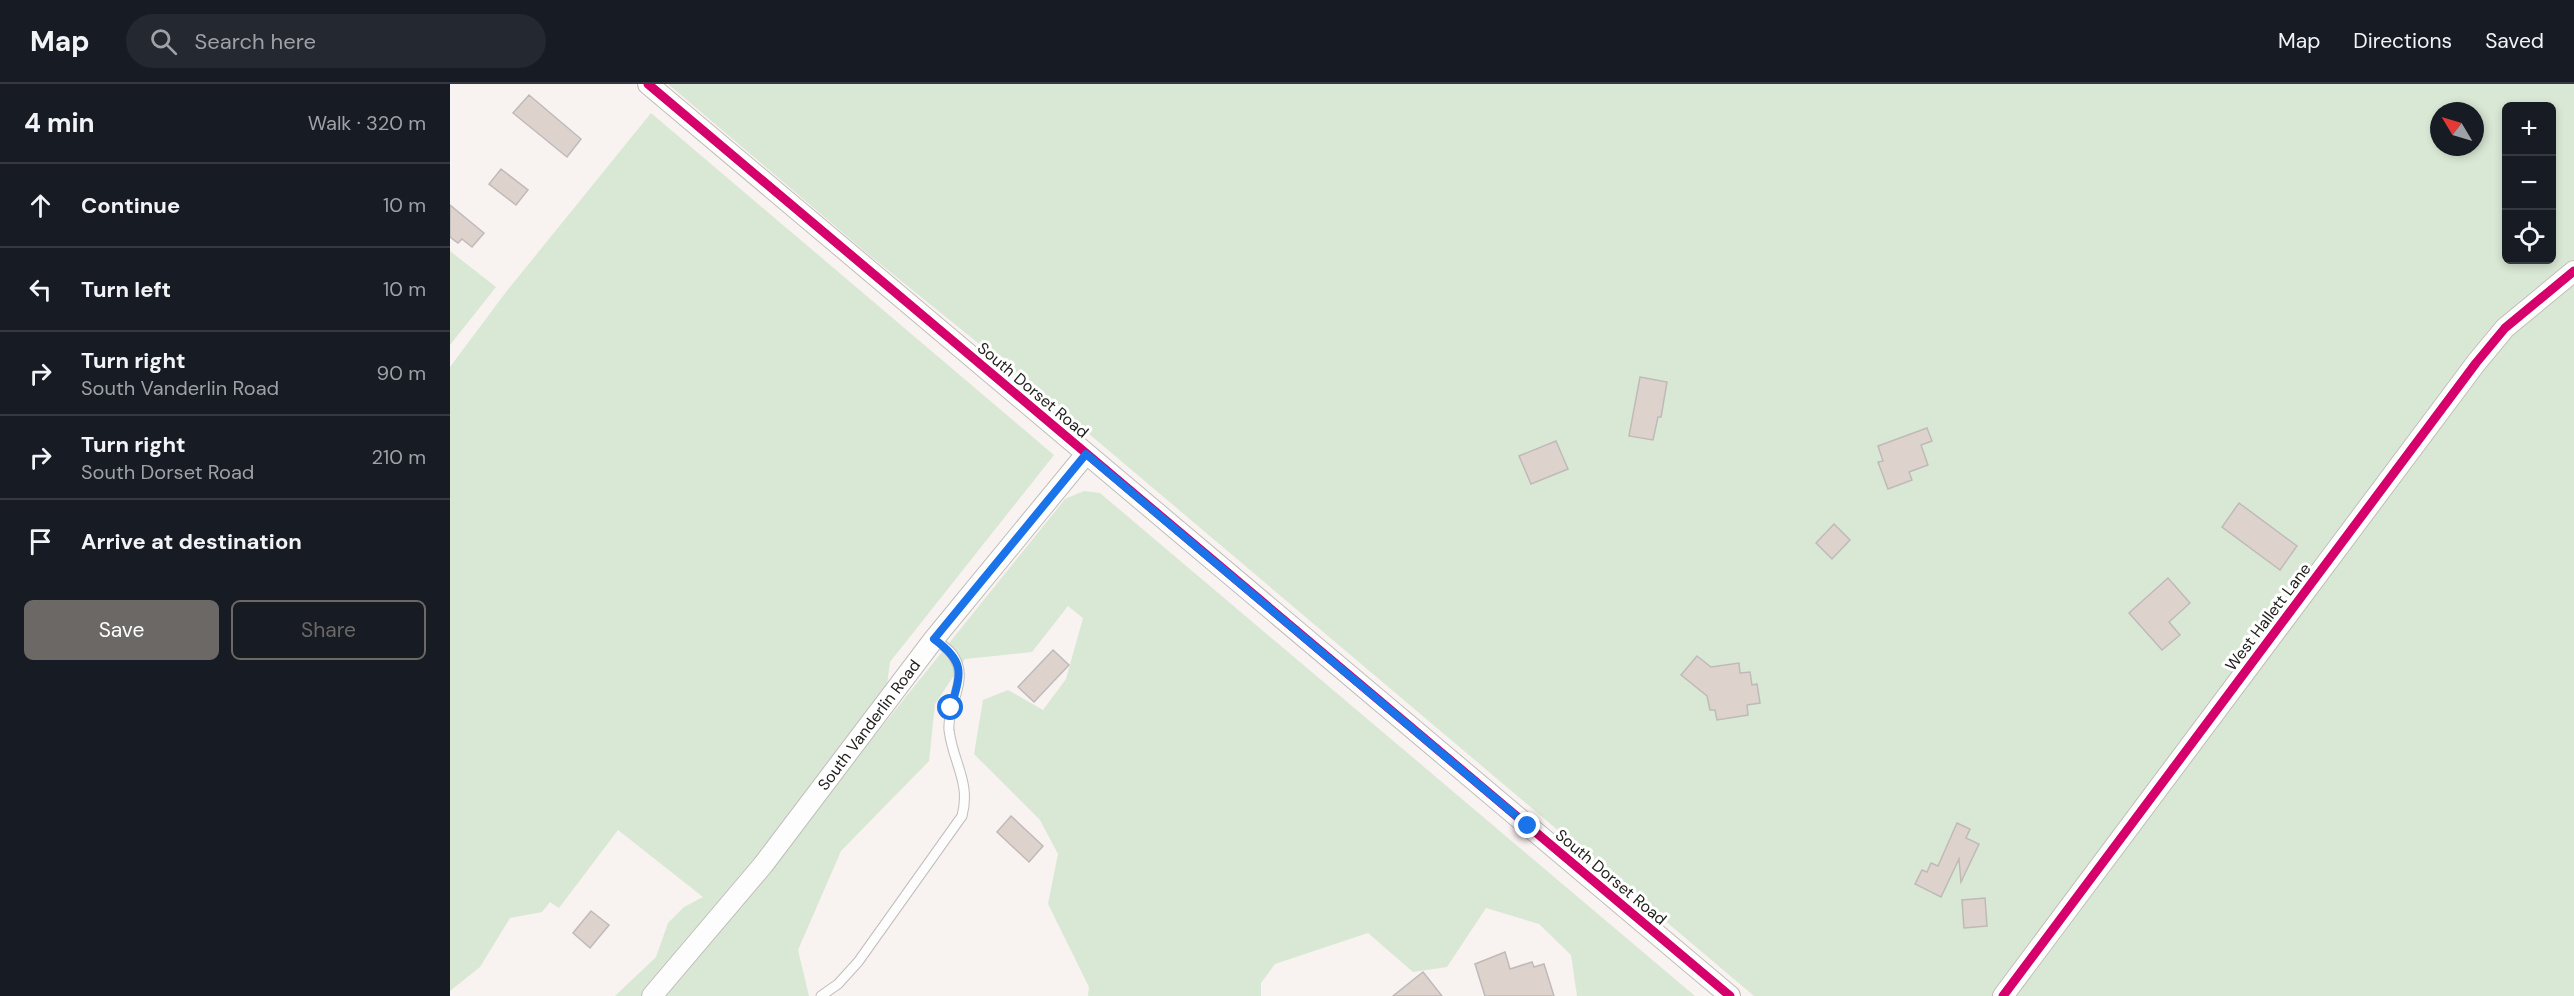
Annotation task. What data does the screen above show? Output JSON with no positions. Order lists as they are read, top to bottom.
{
  "streets": {
    "street": ["South Dorset Road", "West Hallett Lane", "South Vanderlin Road"]
  },
  "crossings": [
    ["South Dorset Road", "South Vanderlin Road"]
  ],
  "north": "top left",
  "page": {
    "header": "Map",
    "search": "Search here",
    "nav": ["Map", "Directions", "Saved"],
    "heading": ["4 min", "Walk · 320 m"],
    "map_buttons": ["+", "−"],
    "list": [
      ["Continue", "10 m"],
      ["Turn left", "10 m"],
      ["Turn right", "South Vanderlin Road", "90 m"],
      ["Turn right", "South Dorset Road", "210 m"],
      "Arrive at destination"
    ],
    "buttons": ["Save", "Share"]
  }
}
